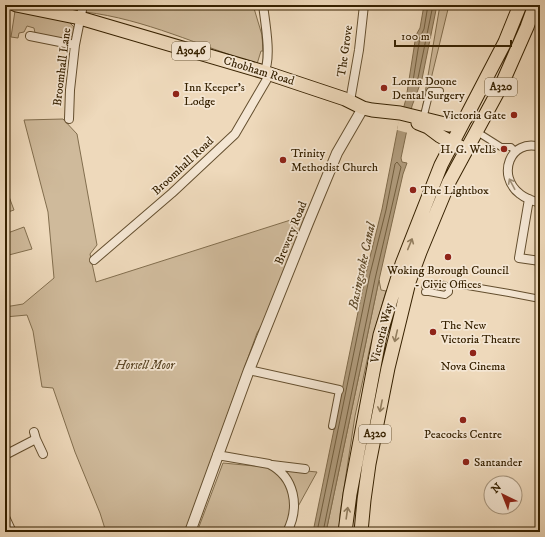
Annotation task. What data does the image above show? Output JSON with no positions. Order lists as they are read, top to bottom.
{
  "streets": {
    "main road": [
      "A3046",
      "Chobham Road",
      "A320",
      "Victoria Way"
    ],
    "street": [
      "The Grove",
      "Broomhall Lane",
      "Broomhall Road",
      "Brewery Road"
    ]
  },
  "crossings": [
    ["The Grove", "Chobham Road"],
    ["Broomhall Lane", "Chobham Road"],
    ["Chobham Road", "A320"],
    ["Chobham Road", "Broomhall Road"],
    ["Chobham Road", "Brewery Road"],
    ["Chobham Road", "Victoria Way"],
    ["A320", "Victoria Way"]
  ],
  "water": ["Basingstoke Canal"],
  "parks": ["Horsell Moor"],
  "places": [
    "Lorna Doone Dental Surgery",
    "Inn Keeper's Lodge",
    "Victoria Gate",
    "H. G. Wells",
    "Trinity Methodist Church",
    "The Lightbox",
    "Woking Borough Council - Civic Offices",
    "The New Victoria Theatre",
    "Nova Cinema",
    "Peacocks Centre",
    "Santander"
  ],
  "scale_bar": "100 m",
  "north": "top left"
}
